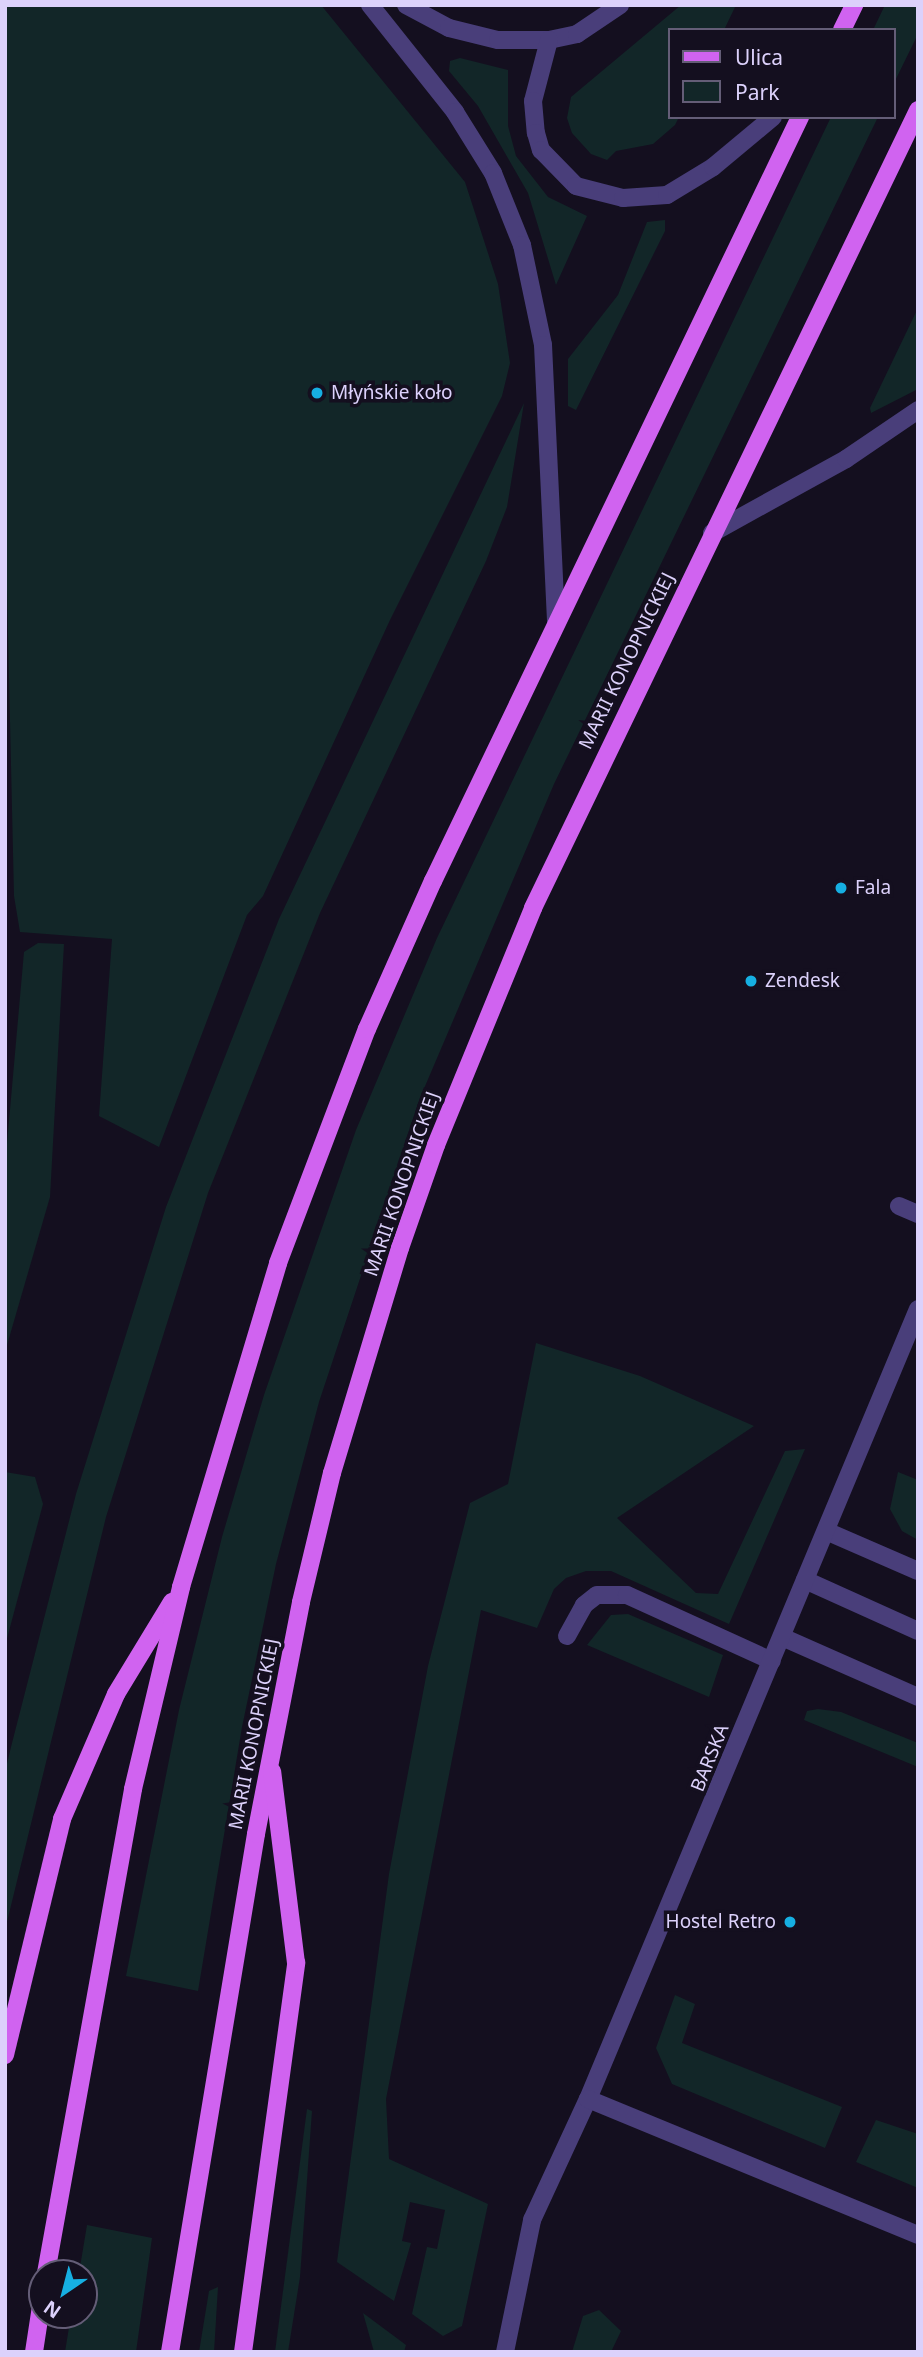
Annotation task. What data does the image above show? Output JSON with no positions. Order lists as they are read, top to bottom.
{
  "streets": {
    "main road": ["MARII KONOPNICKIEJ"],
    "street": ["BARSKA"]
  },
  "places": [
    "Młyńskie koło",
    "Fala",
    "Zendesk",
    "Hostel Retro"
  ],
  "legend": ["Ulica", "Park"],
  "north": "bottom left"
}
